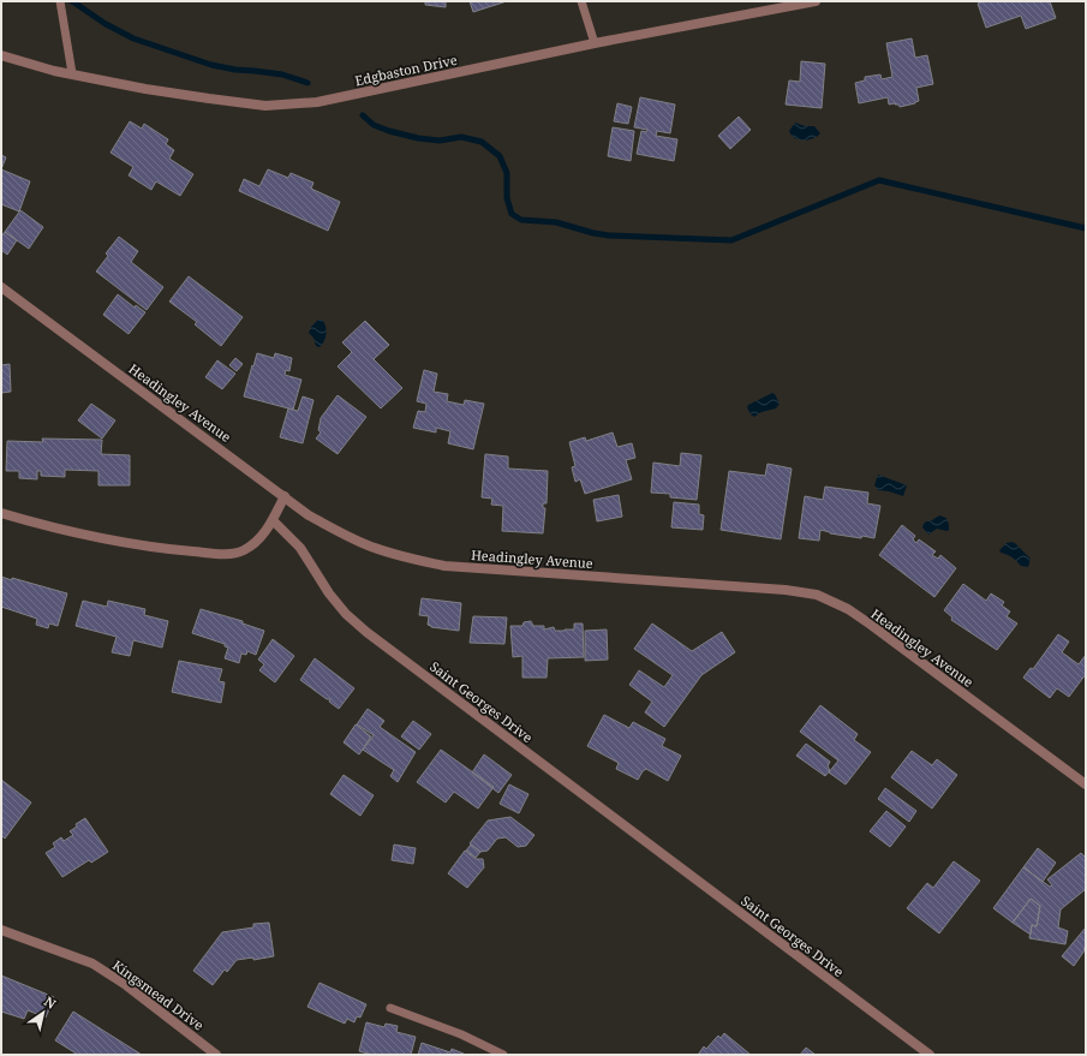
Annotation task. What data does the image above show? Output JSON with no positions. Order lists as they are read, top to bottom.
{
  "streets": {
    "street": [
      "Edgbaston Drive",
      "Headingley Avenue",
      "Saint Georges Drive",
      "Kingsmead Drive"
    ]
  },
  "north": "top right"
}
